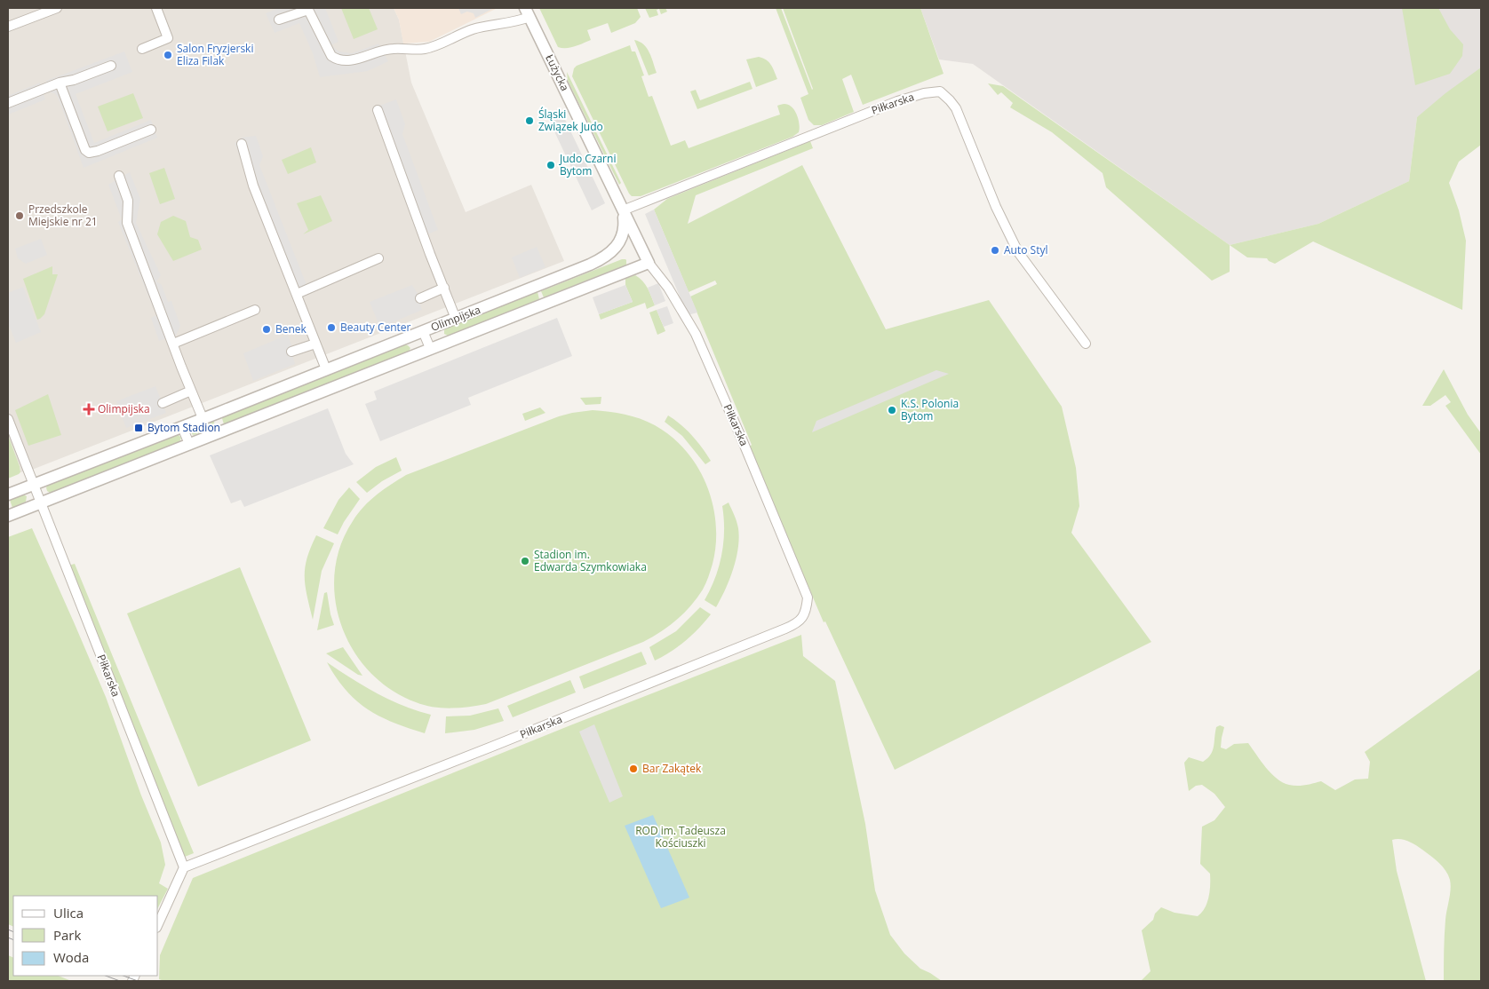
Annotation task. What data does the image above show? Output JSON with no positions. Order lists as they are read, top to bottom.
{
  "streets": {
    "street": ["Łużycka", "Piłkarska", "Olimpijska"]
  },
  "crossings": [
    ["Łużycka", "Piłkarska"],
    ["Łużycka", "Olimpijska"],
    ["Piłkarska", "Olimpijska"]
  ],
  "parks": ["ROD im. Tadeusza Kościuszki"],
  "places": {
    "other": [
      "Salon Fryzjerski Eliza Filak",
      "Śląski Związek Judo",
      "Judo Czarni Bytom",
      "Przedszkole Miejskie nr 21",
      "Auto Styl",
      "Beauty Center",
      "Benek",
      "K.S. Polonia Bytom",
      "Stadion im. Edwarda Szymkowiaka",
      "Bar Zakątek"
    ],
    "health": ["Olimpijska"],
    "transit": ["Bytom Stadion"]
  },
  "legend": ["Ulica", "Park", "Woda"]
}
